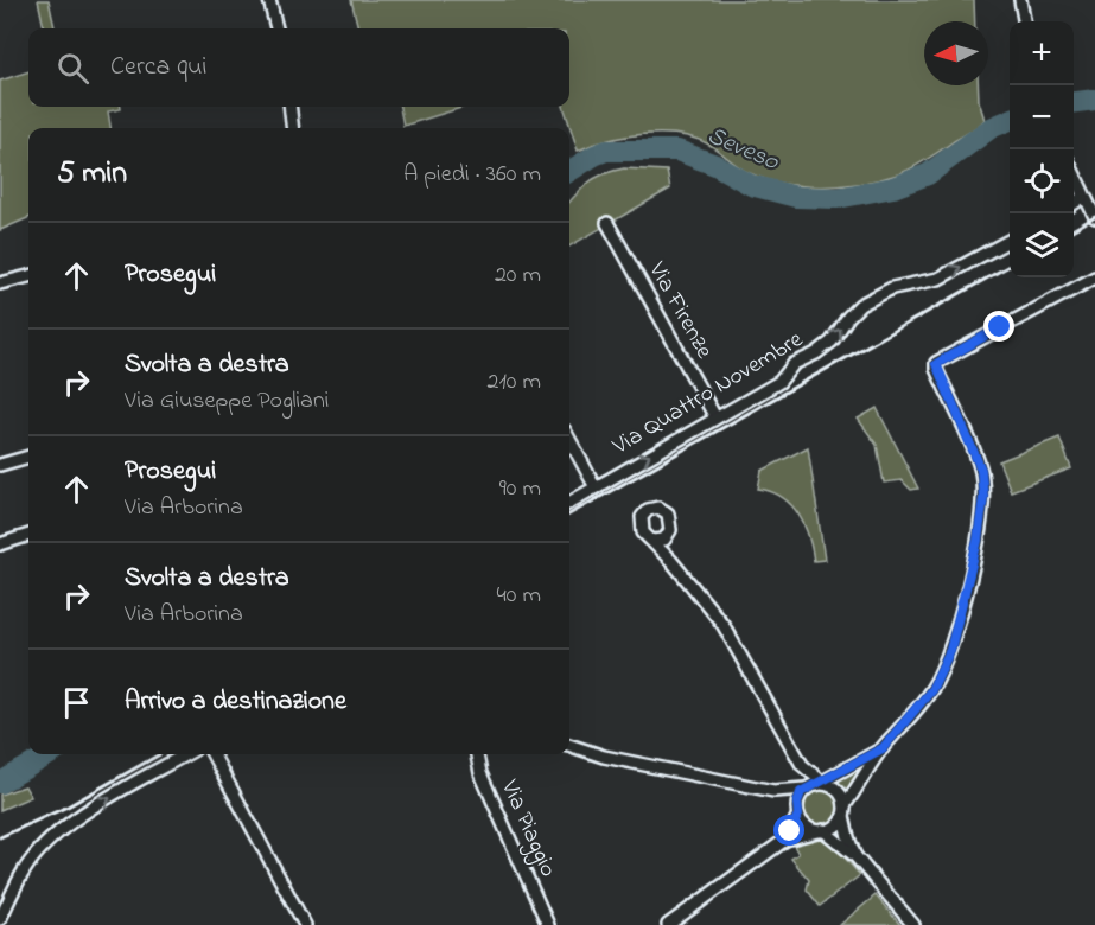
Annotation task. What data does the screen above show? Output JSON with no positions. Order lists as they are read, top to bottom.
{
  "streets": {
    "street": ["Via Firenze", "Via Quattro Novembre", "Via Piaggio"]
  },
  "crossings": [
    ["Via Firenze", "Via Quattro Novembre"]
  ],
  "one_way": ["Via Quattro Novembre"],
  "water": ["Seveso"],
  "north": "left",
  "page": {
    "map_buttons": ["+", "−"],
    "search": "Cerca qui",
    "heading": ["5 min", "A piedi · 360 m"],
    "list": [
      ["Prosegui", "20 m"],
      ["Svolta a destra", "Via Giuseppe Pogliani", "210 m"],
      ["Prosegui", "Via Arborina", "90 m"],
      ["Svolta a destra", "Via Arborina", "40 m"],
      "Arrivo a destinazione"
    ]
  }
}
